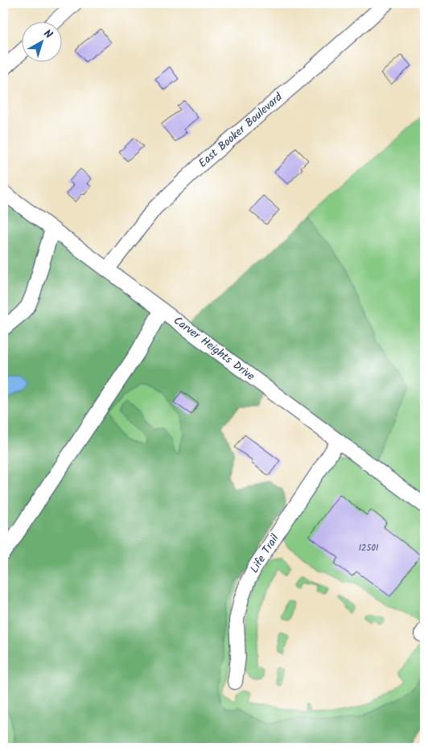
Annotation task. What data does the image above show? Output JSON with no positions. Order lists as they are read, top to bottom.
{
  "streets": {
    "street": ["East Booker Boulevard", "Carver Heights Drive", "Life Trail"]
  },
  "crossings": [
    ["East Booker Boulevard", "Carver Heights Drive"],
    ["Carver Heights Drive", "Life Trail"]
  ],
  "house_numbers": ["12501"],
  "north": "top right"
}
